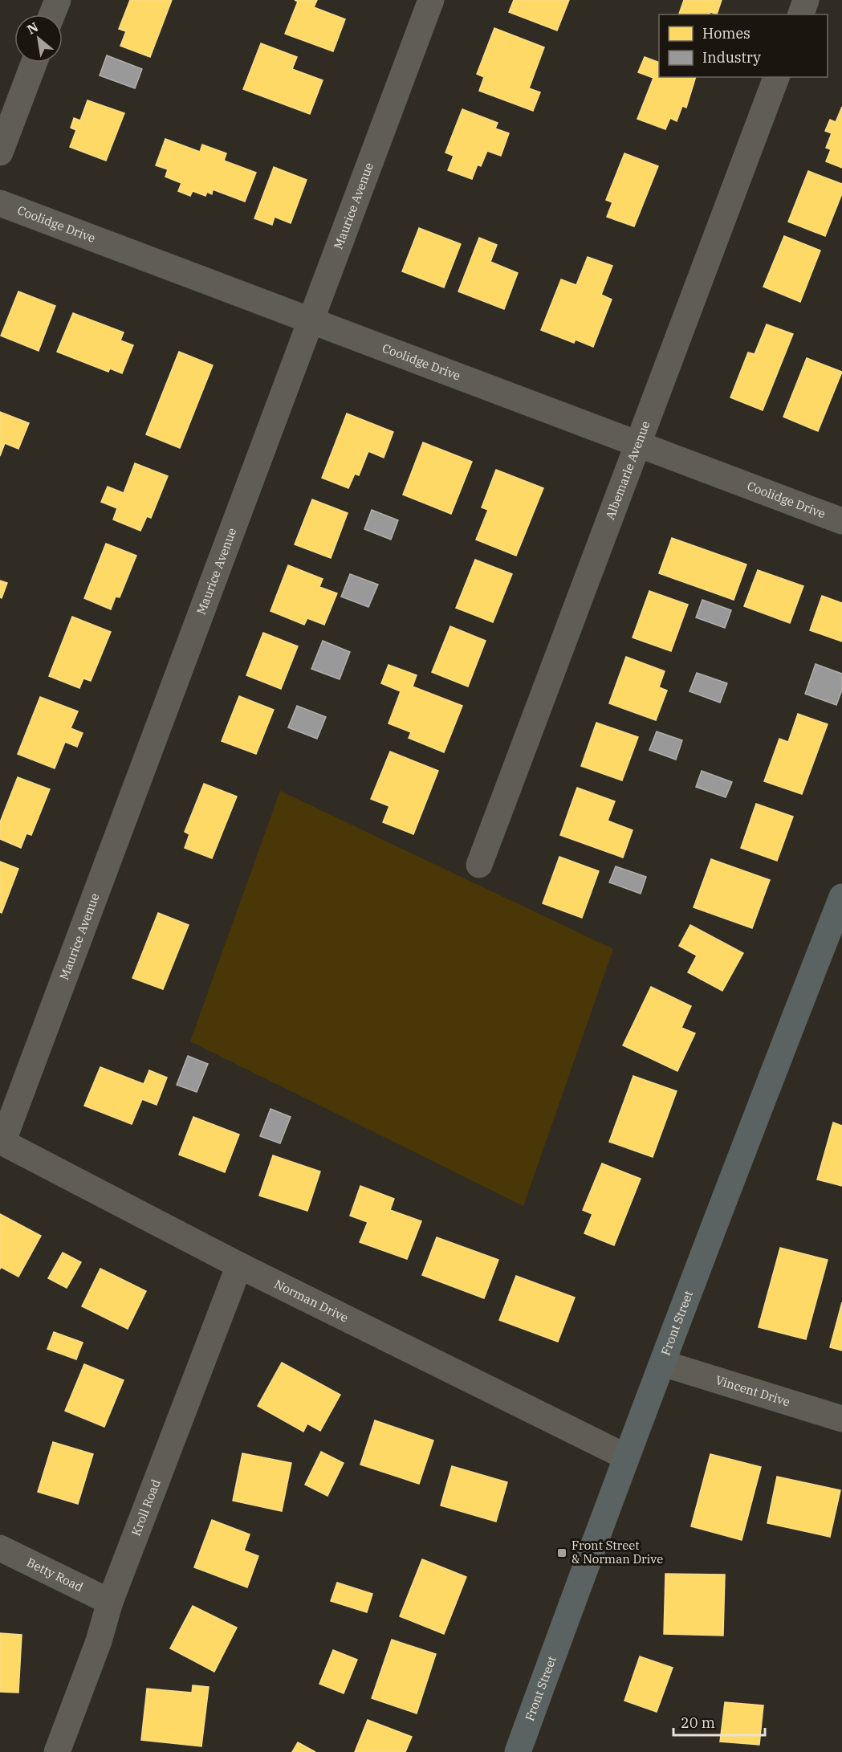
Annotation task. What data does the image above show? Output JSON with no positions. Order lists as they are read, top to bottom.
{
  "streets": {
    "main road": ["Front Street"],
    "street": [
      "Maurice Avenue",
      "Coolidge Drive",
      "Albemarle Avenue",
      "Norman Drive",
      "Vincent Drive",
      "Kroll Road",
      "Betty Road"
    ]
  },
  "crossings": [
    ["Maurice Avenue", "Coolidge Drive"],
    ["Maurice Avenue", "Norman Drive"],
    ["Coolidge Drive", "Albemarle Avenue"],
    ["Norman Drive", "Front Street"],
    ["Norman Drive", "Kroll Road"],
    ["Front Street", "Vincent Drive"],
    ["Kroll Road", "Betty Road"]
  ],
  "places": {
    "transit": ["Front Street & Norman Drive"]
  },
  "legend": ["Homes", "Industry"],
  "scale_bar": "20 m",
  "north": "top left"
}
